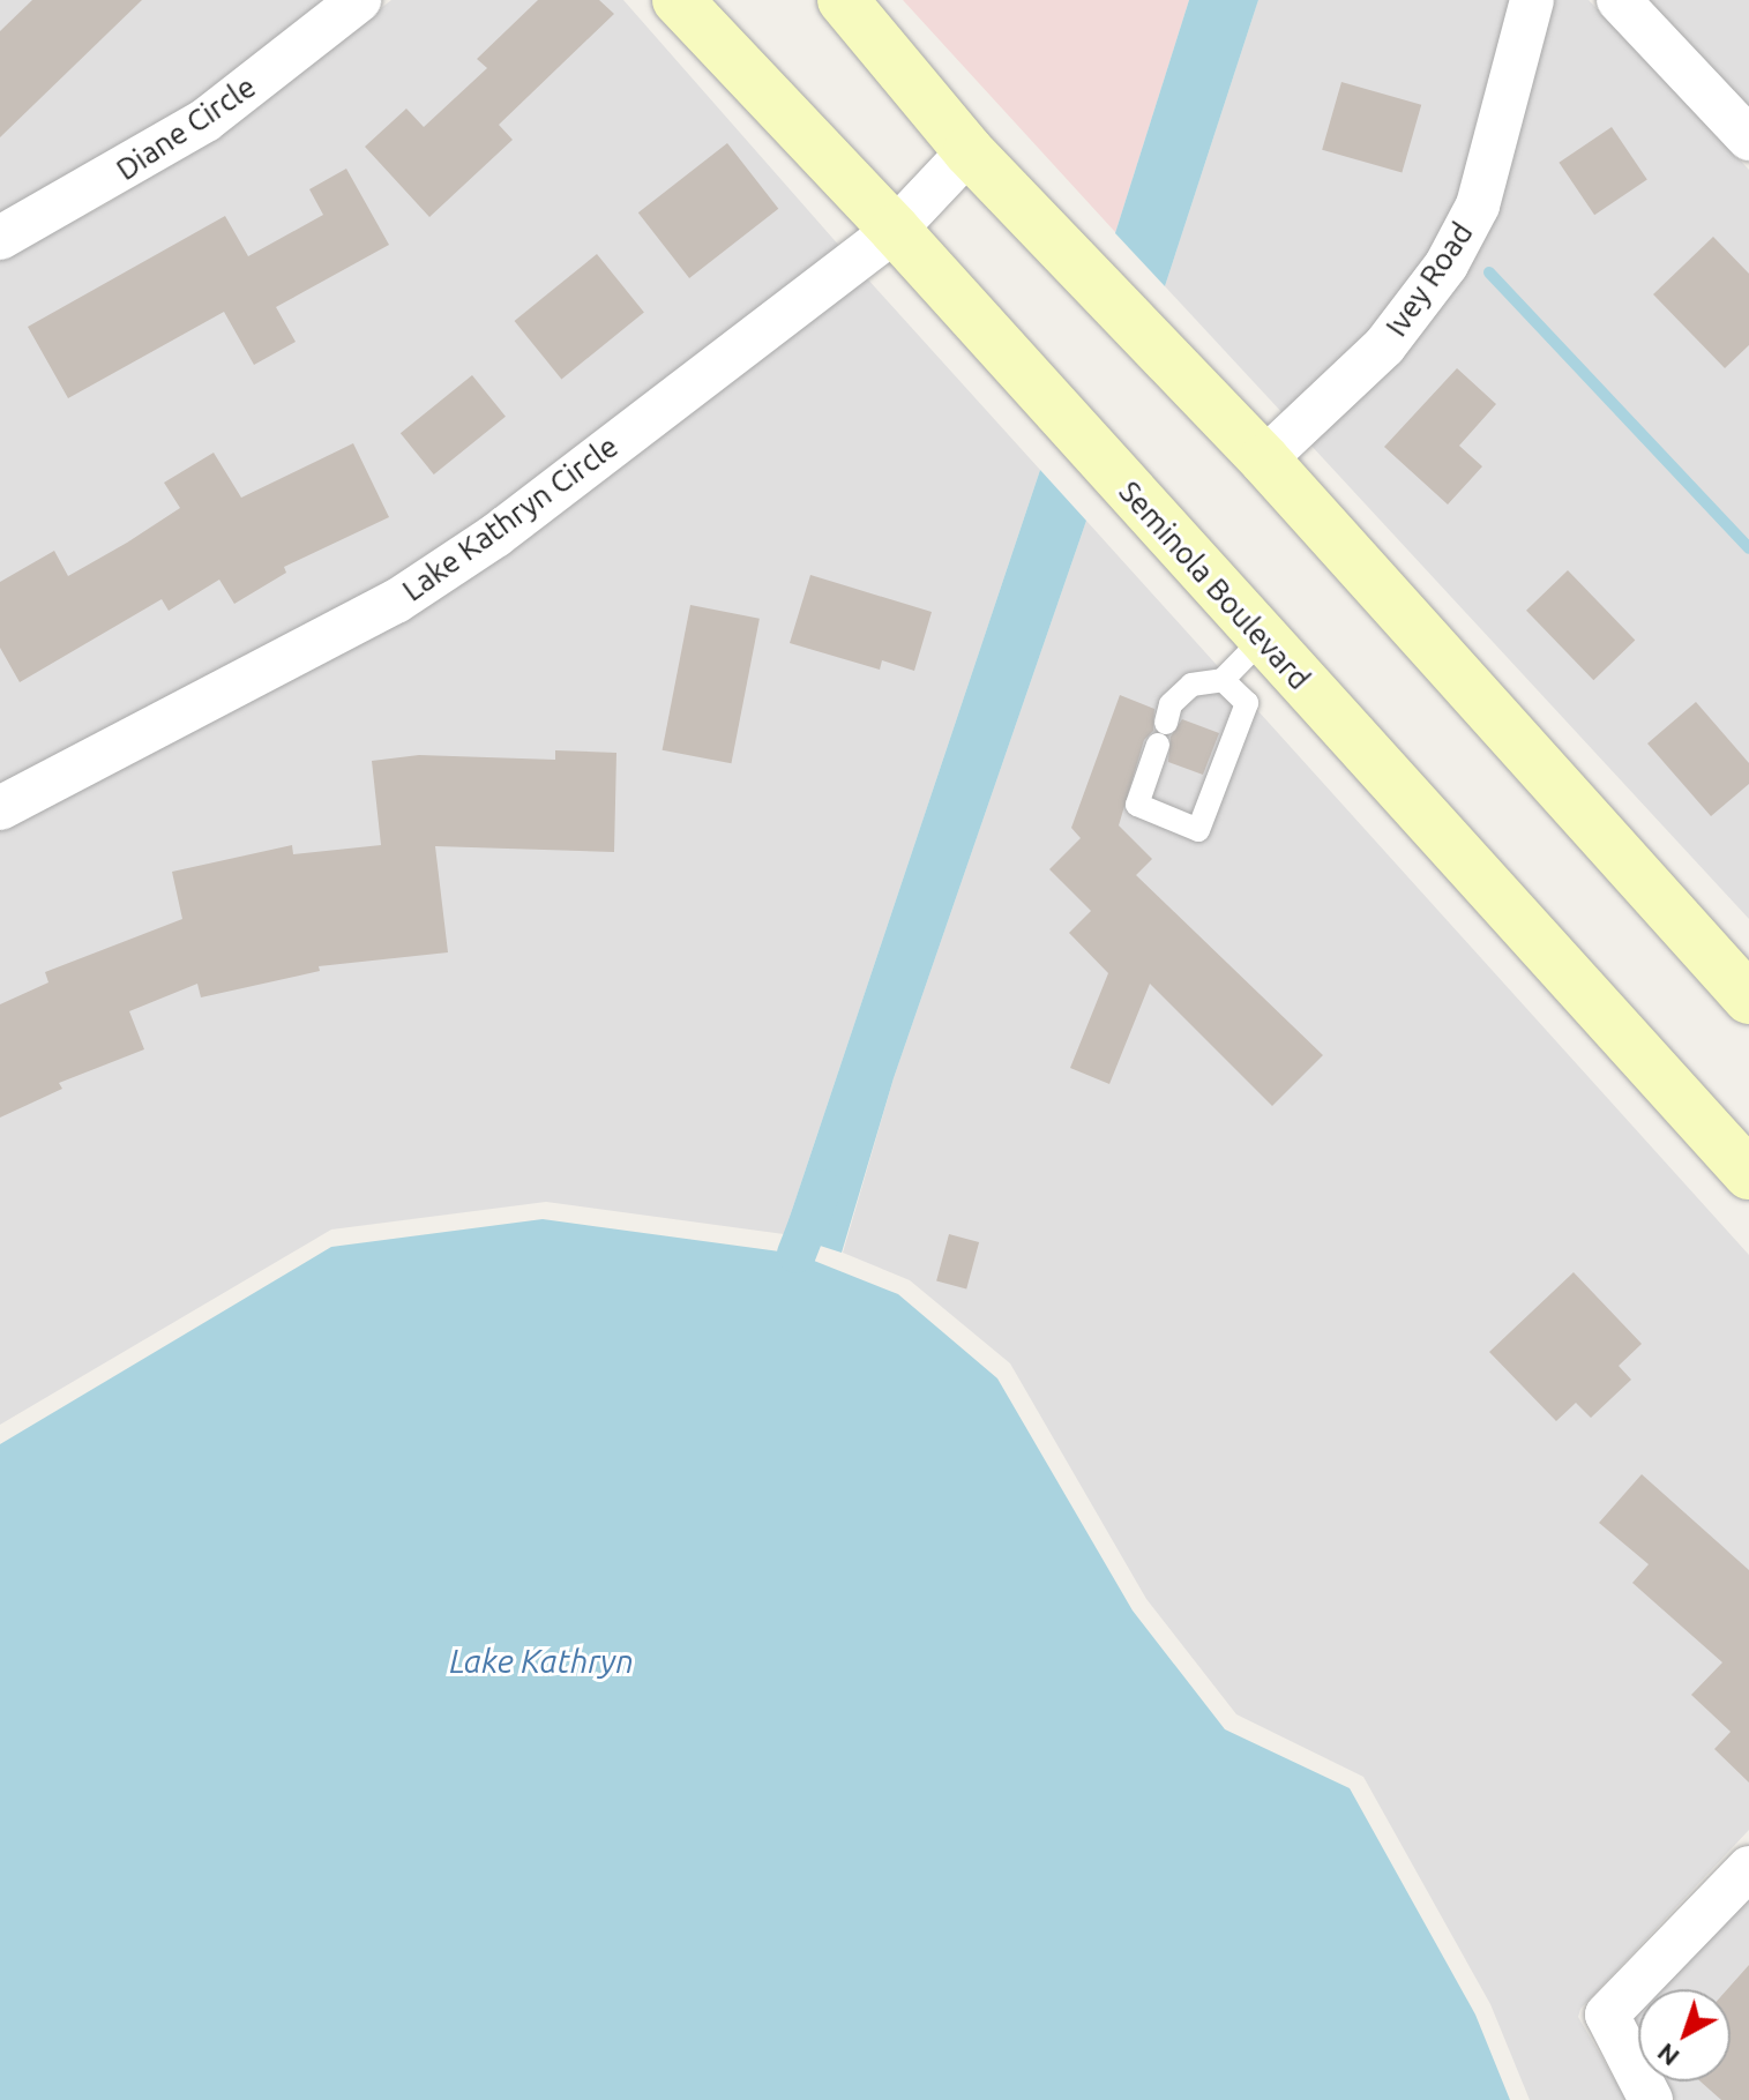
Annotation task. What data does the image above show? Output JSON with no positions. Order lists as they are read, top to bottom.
{
  "streets": {
    "main road": ["Seminola Boulevard"],
    "street": ["Diane Circle", "Ivey Road", "Lake Kathryn Circle"]
  },
  "crossings": [
    ["Lake Kathryn Circle", "Seminola Boulevard"]
  ],
  "water": ["Lake Kathryn"],
  "north": "bottom left"
}
